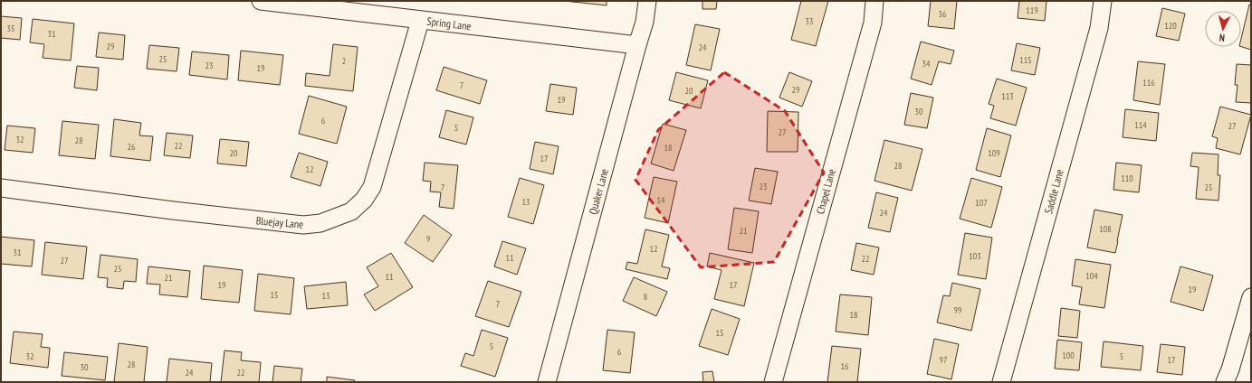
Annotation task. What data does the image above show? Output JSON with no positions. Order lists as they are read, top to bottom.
{
  "streets": {
    "street": [
      "Spring Lane",
      "Quaker Lane",
      "Chapel Lane",
      "Saddle Lane",
      "Bluejay Lane"
    ]
  },
  "crossings": [
    ["Spring Lane", "Quaker Lane"],
    ["Spring Lane", "Bluejay Lane"]
  ],
  "house_numbers": [
    "119",
    "36",
    "33",
    "120",
    "35",
    "31",
    "29",
    "24",
    "25",
    "115",
    "2",
    "34",
    "23",
    "19",
    "116",
    "7",
    "29",
    "20",
    "113",
    "19",
    "30",
    "6",
    "114",
    "27",
    "5",
    "27",
    "32",
    "28",
    "22",
    "26",
    "18",
    "20",
    "109",
    "17",
    "28",
    "12",
    "110",
    "23",
    "7",
    "25",
    "14",
    "13",
    "107",
    "24",
    "108",
    "21",
    "9",
    "12",
    "31",
    "103",
    "11",
    "22",
    "27",
    "25",
    "104",
    "11",
    "21",
    "19",
    "17",
    "19",
    "15",
    "13",
    "8",
    "7",
    "99",
    "18",
    "15",
    "5",
    "6",
    "100",
    "32",
    "5",
    "97",
    "17",
    "28",
    "16",
    "30",
    "24",
    "22"
  ],
  "north": "bottom"
}
